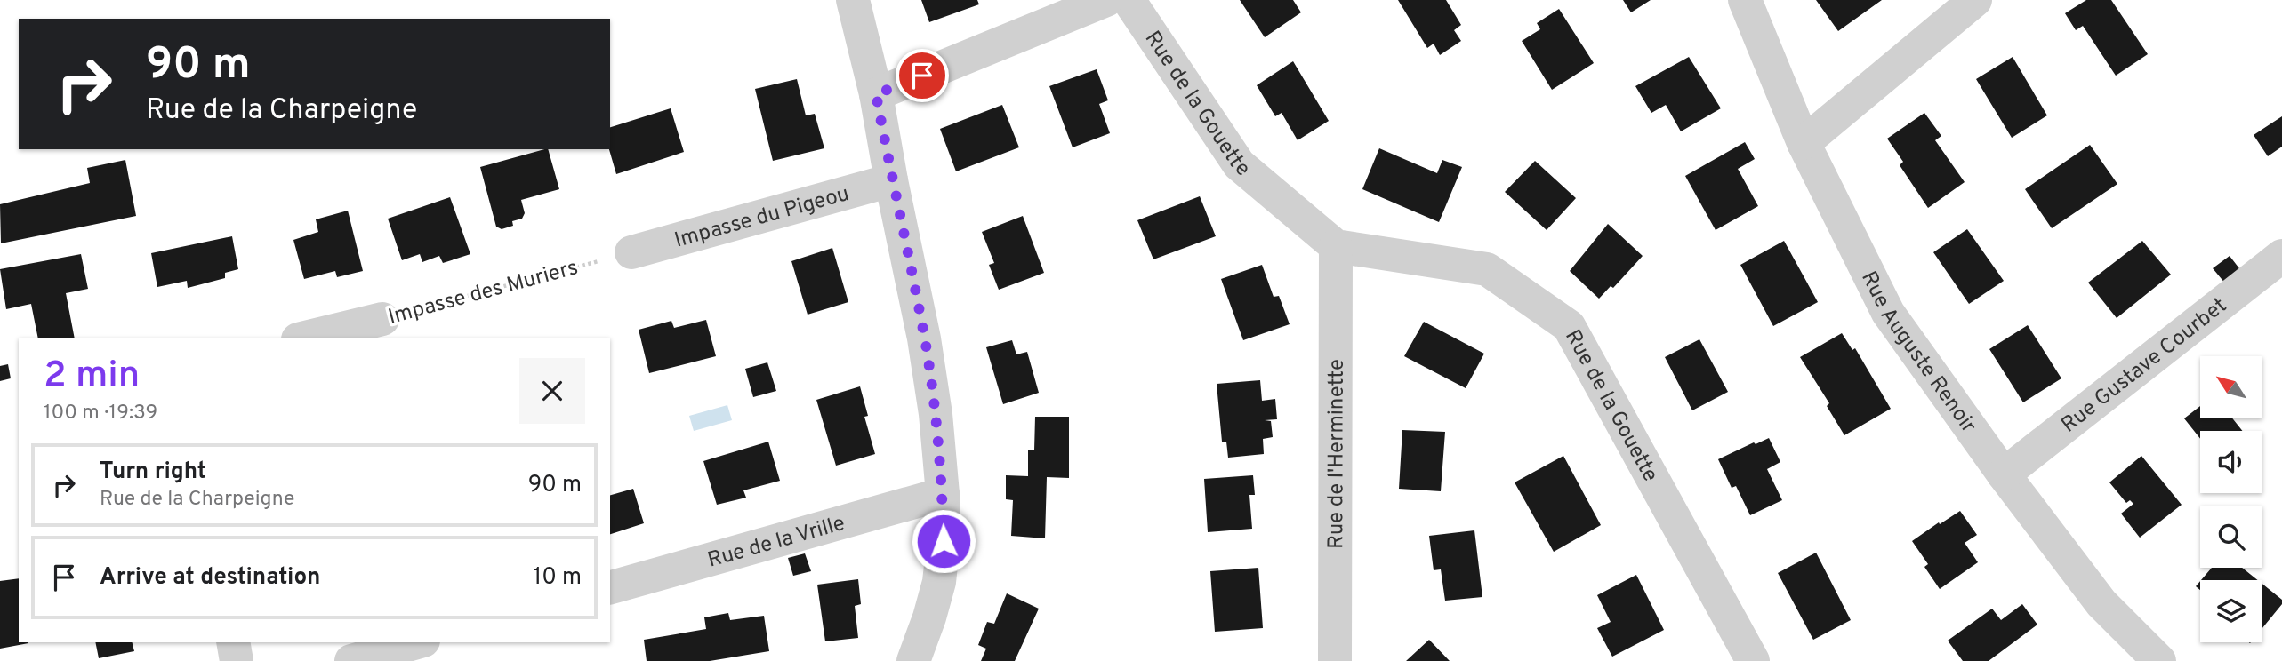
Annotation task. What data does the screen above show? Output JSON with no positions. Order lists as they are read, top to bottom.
{
  "streets": {
    "street": [
      "Rue de la Gouette",
      "Impasse du Pigeou",
      "Impasse des Muriers",
      "Rue Auguste Renoir",
      "Rue Gustave Courbet",
      "Rue de l'Herminette",
      "Rue de la Vrille"
    ]
  },
  "crossings": [
    ["Rue de la Gouette", "Rue de l'Herminette"],
    ["Impasse du Pigeou", "Impasse des Muriers"],
    ["Rue Auguste Renoir", "Rue Gustave Courbet"]
  ],
  "north": "top left",
  "page": {
    "turn": ["90 m", "Rue de la Charpeigne"],
    "heading": ["2 min", "100 m · 19:39"],
    "list": [
      {
        "name": "Turn right",
        "note": "Rue de la Charpeigne",
        "value": "90 m"
      },
      {
        "name": "Arrive at destination",
        "value": "10 m"
      }
    ]
  }
}
